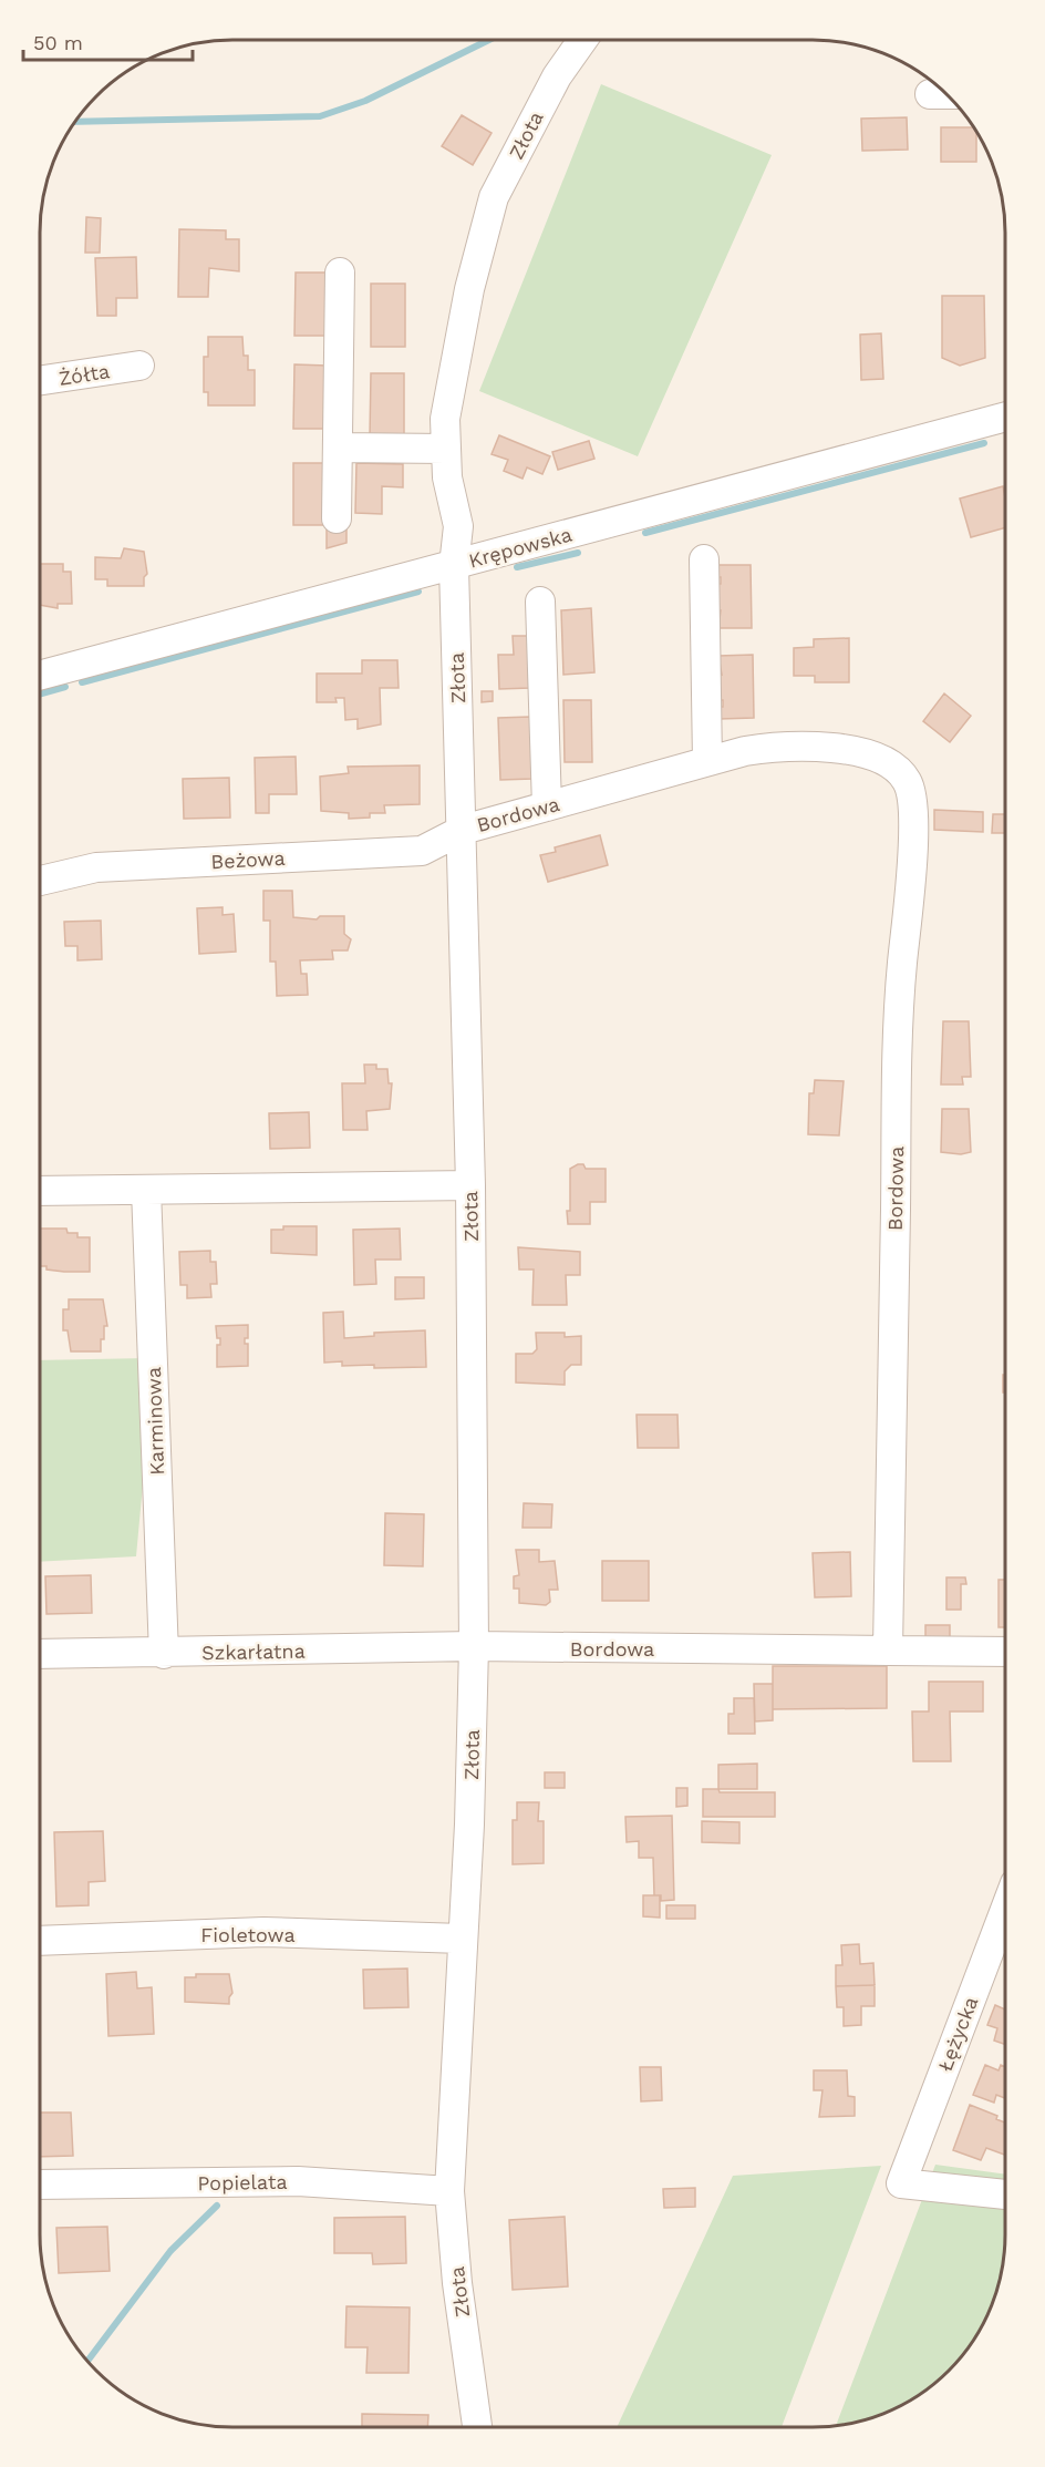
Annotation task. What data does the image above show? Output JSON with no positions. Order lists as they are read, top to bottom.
{
  "streets": {
    "street": [
      "Złota",
      "Żółta",
      "Krępowska",
      "Bordowa",
      "Beżowa",
      "Karminowa",
      "Szkarłatna",
      "Fioletowa",
      "Łężycka",
      "Popielata"
    ]
  },
  "crossings": [
    ["Złota", "Krępowska"],
    ["Złota", "Bordowa"],
    ["Złota", "Beżowa"],
    ["Złota", "Szkarłatna"],
    ["Złota", "Fioletowa"],
    ["Złota", "Popielata"],
    ["Bordowa", "Beżowa"],
    ["Bordowa", "Szkarłatna"],
    ["Karminowa", "Szkarłatna"]
  ],
  "scale_bar": "50 m"
}
